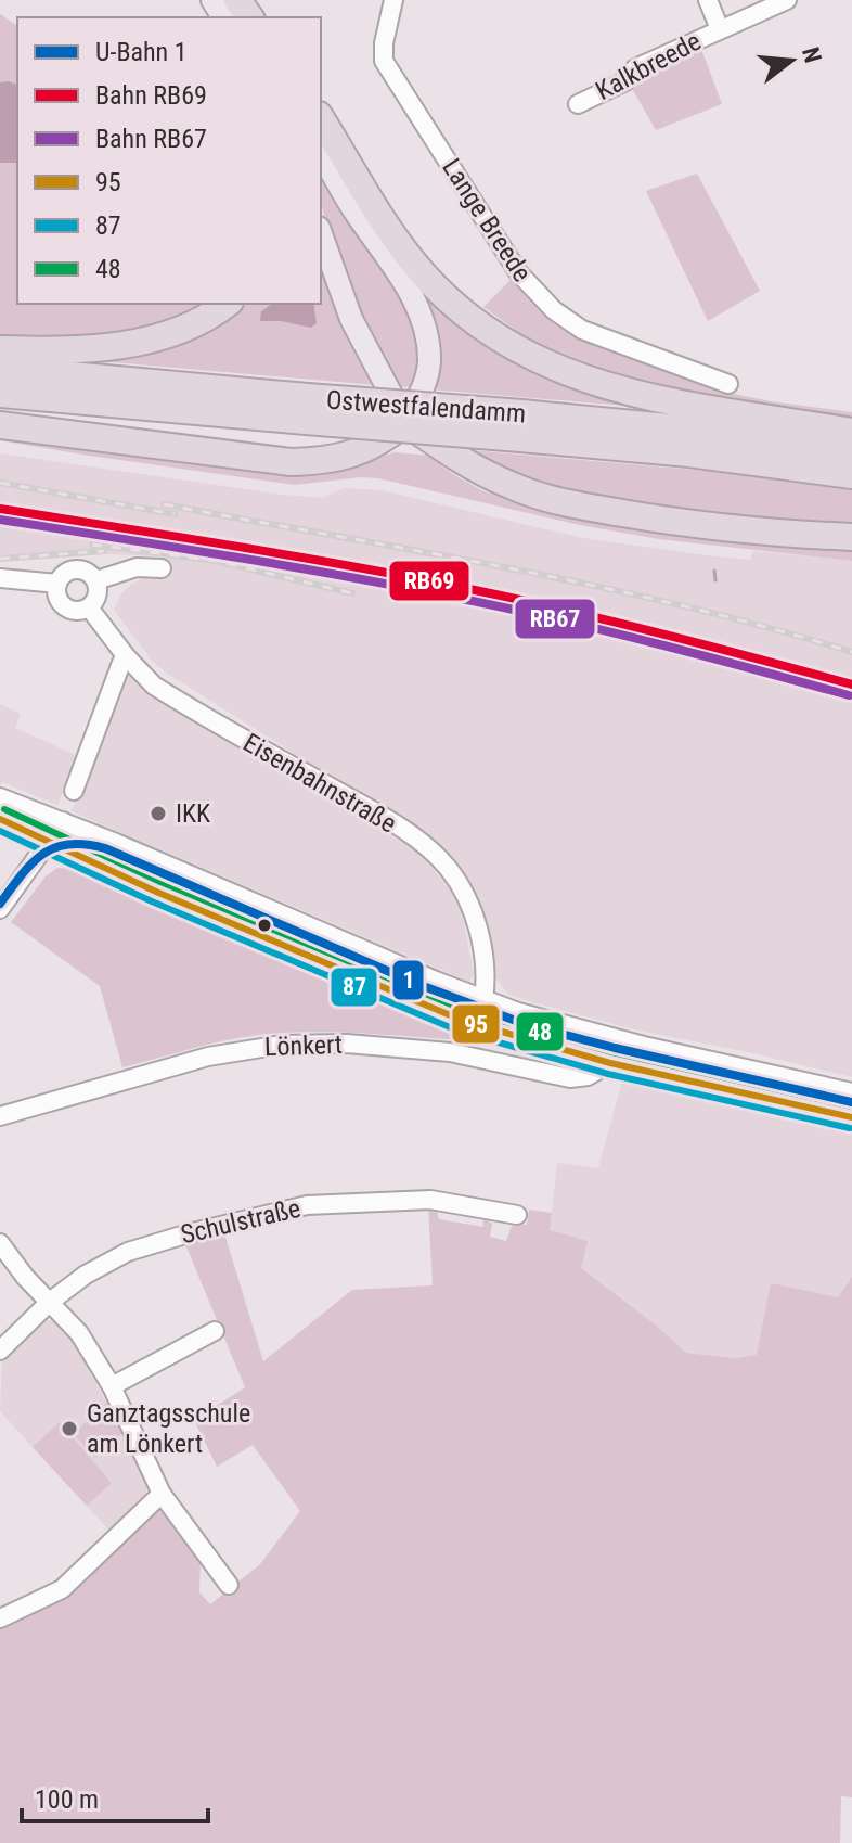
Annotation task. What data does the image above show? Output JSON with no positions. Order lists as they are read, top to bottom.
{
  "streets": {
    "highway": ["Ostwestfalendamm"],
    "street": [
      "Kalkbreede",
      "Lange Breede",
      "Eisenbahnstraße",
      "Lönkert",
      "Schulstraße"
    ]
  },
  "places": ["IKK", "Ganztagsschule am Lönkert"],
  "lines": [
    "rail line RB69",
    "rail line RB67",
    "transit line 48",
    "transit line 95",
    "transit line 87",
    "metro line 1"
  ],
  "legend": [
    "U-Bahn 1",
    "Bahn RB69",
    "Bahn RB67",
    "95",
    "87",
    "48"
  ],
  "scale_bar": "100 m",
  "north": "right"
}
